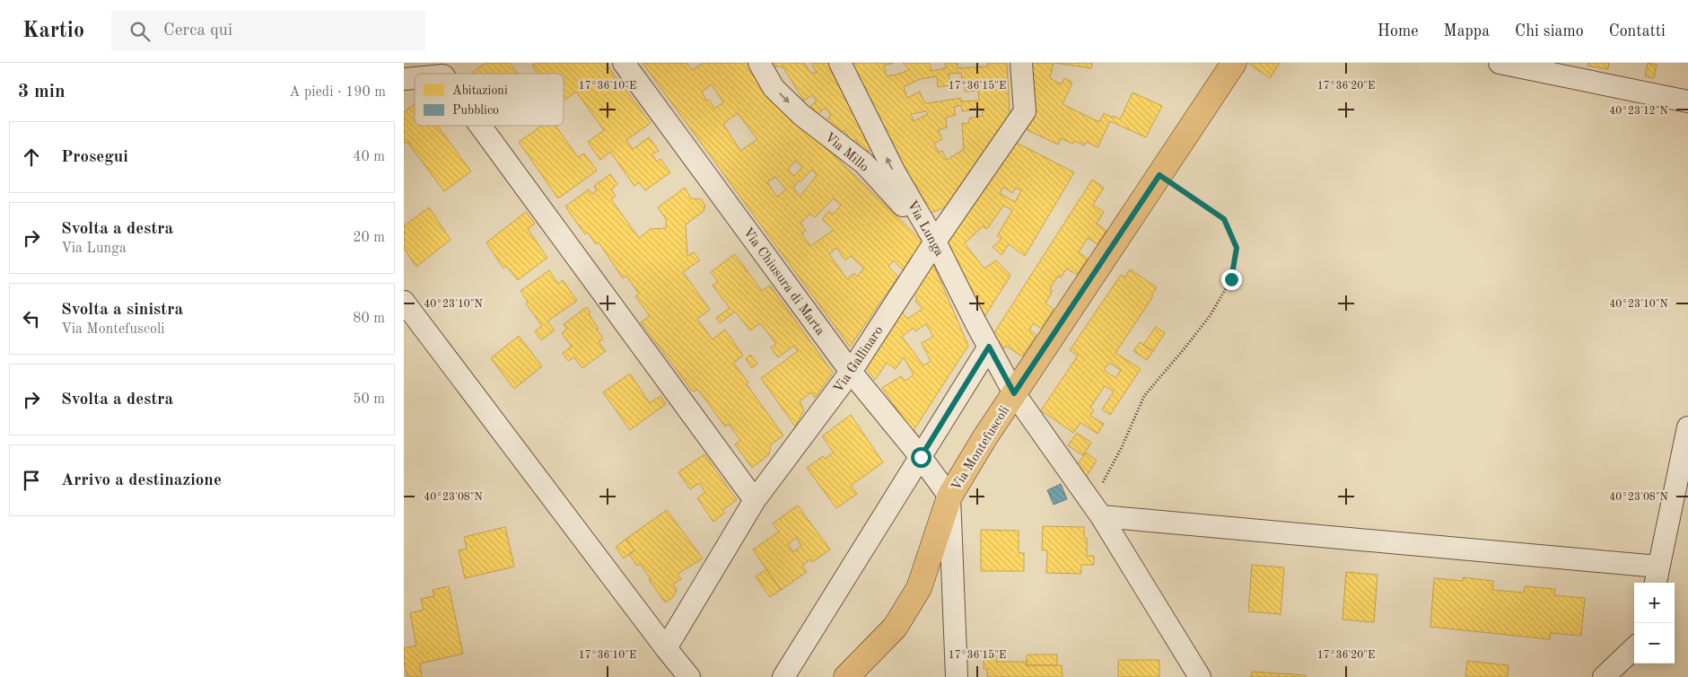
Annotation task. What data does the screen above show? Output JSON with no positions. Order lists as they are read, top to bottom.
{
  "streets": {
    "main road": ["Via Montefuscoli"],
    "street": [
      "Via Millo",
      "Via Lunga",
      "Via Chiusura di Marta",
      "Via Gallinaro"
    ]
  },
  "crossings": [
    ["Via Millo", "Via Lunga"],
    ["Via Millo", "Via Gallinaro"],
    ["Via Lunga", "Via Gallinaro"],
    ["Via Lunga", "Via Montefuscoli"],
    ["Via Chiusura di Marta", "Via Gallinaro"],
    ["Via Chiusura di Marta", "Via Montefuscoli"]
  ],
  "one_way": ["Via Millo"],
  "legend": ["Abitazioni", "Pubblico"],
  "page": {
    "header": "Kartio",
    "search": "Cerca qui",
    "nav": [
      "Home",
      "Mappa",
      "Chi siamo",
      "Contatti"
    ],
    "heading": ["3 min", "A piedi · 190 m"],
    "list": [
      ["Prosegui", "40 m"],
      ["Svolta a destra", "Via Lunga", "20 m"],
      ["Svolta a sinistra", "Via Montefuscoli", "80 m"],
      ["Svolta a destra", "50 m"],
      "Arrivo a destinazione"
    ],
    "map_buttons": ["+", "−"]
  },
  "coordinates": [
    "17°36'10\"E",
    "17°36'15\"E",
    "17°36'20\"E",
    "40°23'12\"N",
    "40°23'10\"N",
    "40°23'08\"N"
  ]
}
